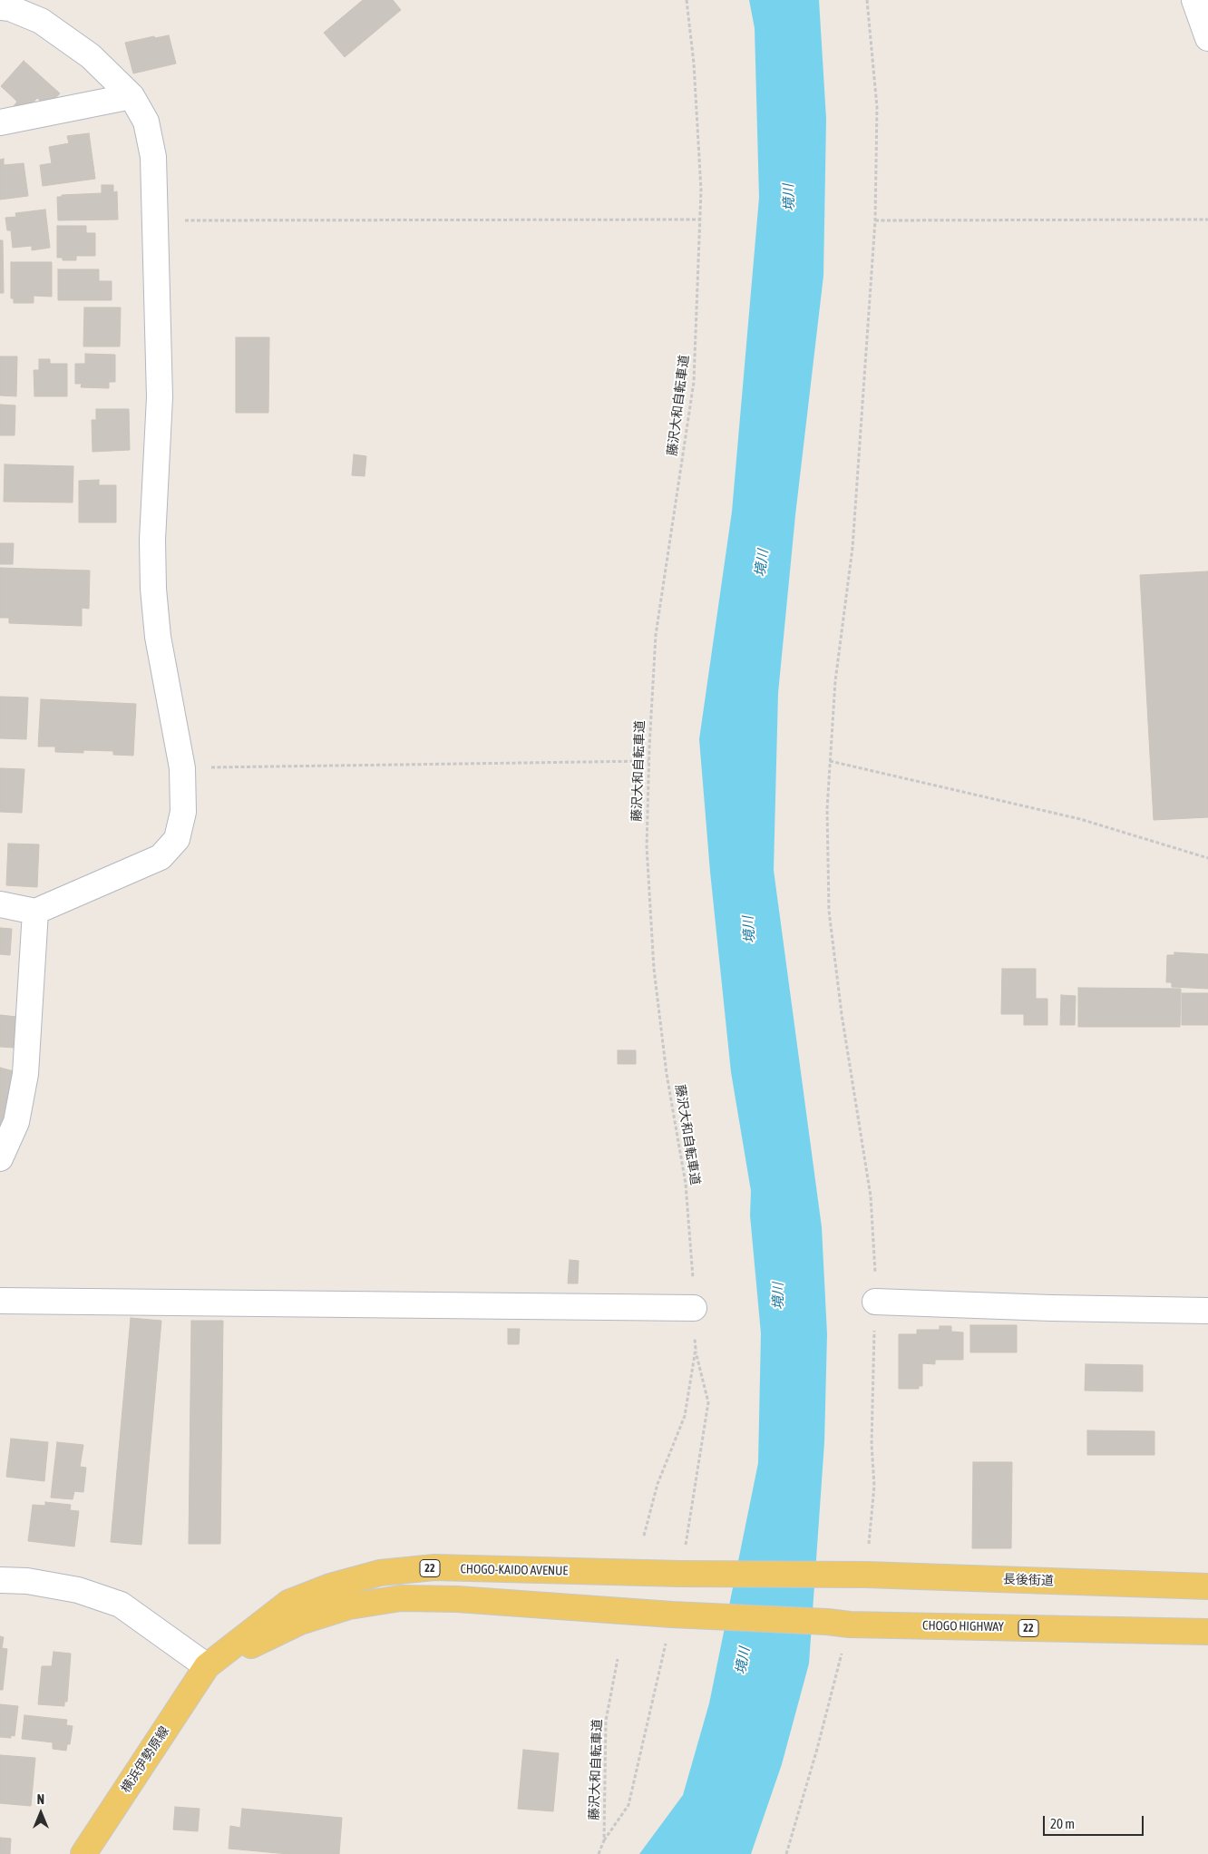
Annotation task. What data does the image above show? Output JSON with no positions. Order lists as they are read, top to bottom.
{
  "streets": {
    "main road": [
      "22",
      "CHOGO-KAIDO AVENUE",
      "長後街道",
      "CHOGO HIGHWAY",
      "横浜伊勢原線"
    ],
    "path": ["藤沢大和自転車道"]
  },
  "crossings": [
    ["22", "CHOGO-KAIDO AVENUE"],
    ["22", "CHOGO HIGHWAY"],
    ["22", "横浜伊勢原線"],
    ["CHOGO-KAIDO AVENUE", "長後街道"],
    ["CHOGO-KAIDO AVENUE", "横浜伊勢原線"]
  ],
  "water": ["境川"],
  "scale_bar": "20 m",
  "north": "top"
}
